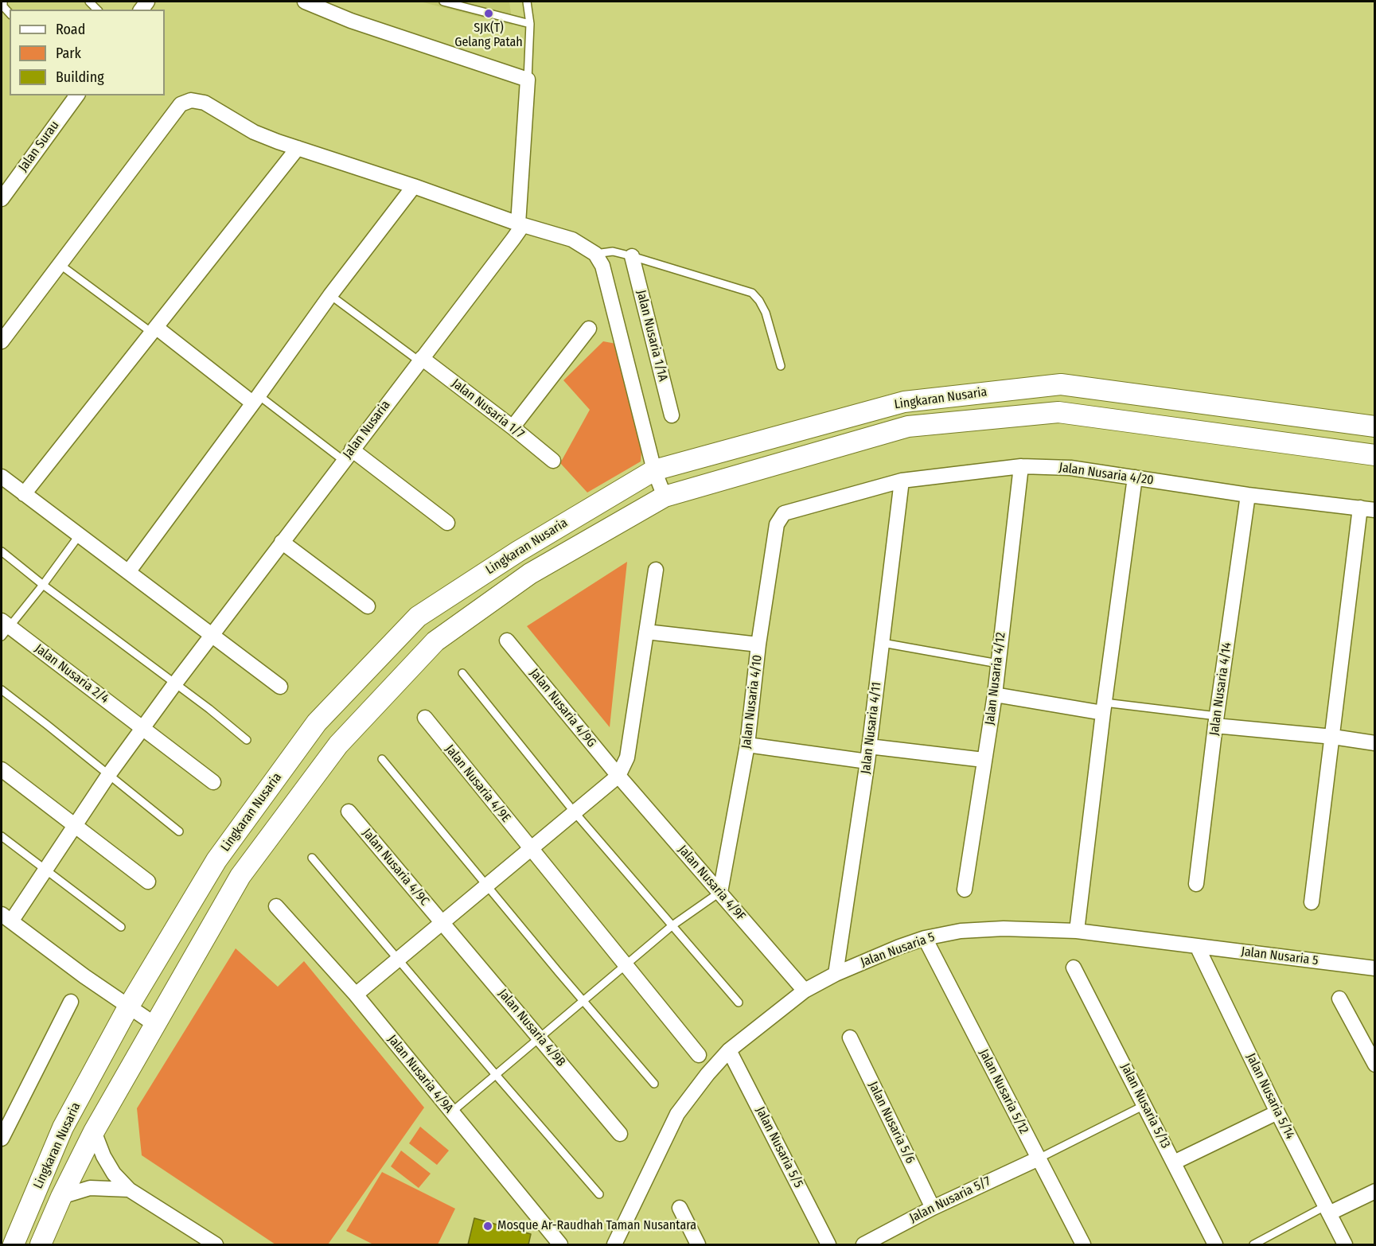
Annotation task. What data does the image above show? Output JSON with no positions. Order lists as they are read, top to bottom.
{
  "streets": {
    "main road": ["Lingkaran Nusaria"],
    "street": [
      "Jalan Surau",
      "Jalan Nusaria 1/1A",
      "Jalan Nusaria 1/7",
      "Jalan Nusaria",
      "Jalan Nusaria 4/20",
      "Jalan Nusaria 2/4",
      "Jalan Nusaria 4/12",
      "Jalan Nusaria 4/14",
      "Jalan Nusaria 4/10",
      "Jalan Nusaria 4/9G",
      "Jalan Nusaria 4/11",
      "Jalan Nusaria 4/9E",
      "Jalan Nusaria 4/9C",
      "Jalan Nusaria 4/9F",
      "Jalan Nusaria 5",
      "Jalan Nusaria 4/9B",
      "Jalan Nusaria 4/9A",
      "Jalan Nusaria 5/12",
      "Jalan Nusaria 5/14",
      "Jalan Nusaria 5/13",
      "Jalan Nusaria 5/6",
      "Jalan Nusaria 5/5",
      "Jalan Nusaria 5/7"
    ]
  },
  "crossings": [
    ["Jalan Nusaria 1/7", "Jalan Nusaria"],
    ["Jalan Nusaria", "Jalan Nusaria 2/4"],
    ["Jalan Nusaria 4/20", "Jalan Nusaria 4/12"],
    ["Jalan Nusaria 4/20", "Jalan Nusaria 4/14"],
    ["Jalan Nusaria 4/20", "Jalan Nusaria 4/10"],
    ["Jalan Nusaria 4/20", "Jalan Nusaria 4/11"],
    ["Jalan Nusaria 4/10", "Jalan Nusaria 4/9F"],
    ["Jalan Nusaria 4/9G", "Jalan Nusaria 4/9F"],
    ["Jalan Nusaria 4/11", "Jalan Nusaria 5"],
    ["Jalan Nusaria 4/9C", "Jalan Nusaria 4/9B"],
    ["Jalan Nusaria 4/9F", "Jalan Nusaria 5"],
    ["Jalan Nusaria 5", "Jalan Nusaria 5/12"],
    ["Jalan Nusaria 5", "Jalan Nusaria 5/14"],
    ["Jalan Nusaria 5", "Jalan Nusaria 5/5"],
    ["Jalan Nusaria 5/12", "Jalan Nusaria 5/7"],
    ["Jalan Nusaria 5/6", "Jalan Nusaria 5/7"]
  ],
  "places": ["SJK(T) Gelang Patah", "Mosque Ar-Raudhah Taman Nusantara"],
  "legend": ["Road", "Park", "Building"]
}
